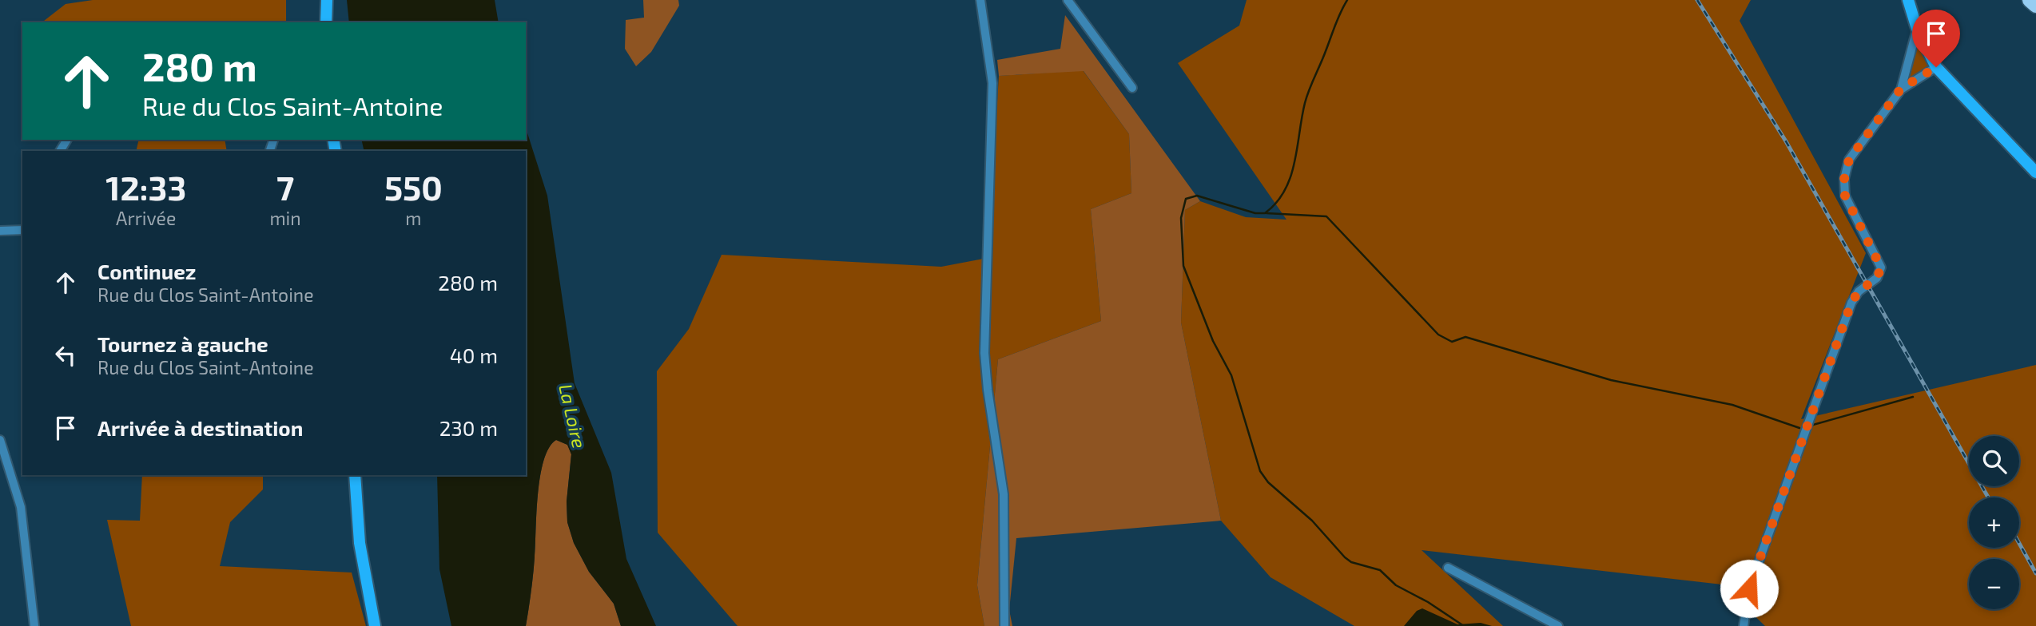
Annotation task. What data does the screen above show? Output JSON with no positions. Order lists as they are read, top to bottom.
{
  "water": ["La Loire"],
  "page": {
    "turn": ["280 m", "Rue du Clos Saint-Antoine"],
    "eta": [
      "12:33",
      "Arrivée",
      "7",
      "min",
      "550",
      "m"
    ],
    "list": [
      {
        "name": "Continuez",
        "note": "Rue du Clos Saint-Antoine",
        "value": "280 m"
      },
      {
        "name": "Tournez à gauche",
        "note": "Rue du Clos Saint-Antoine",
        "value": "40 m"
      },
      {
        "name": "Arrivée à destination",
        "value": "230 m"
      }
    ],
    "map_buttons": ["+", "−"]
  }
}
